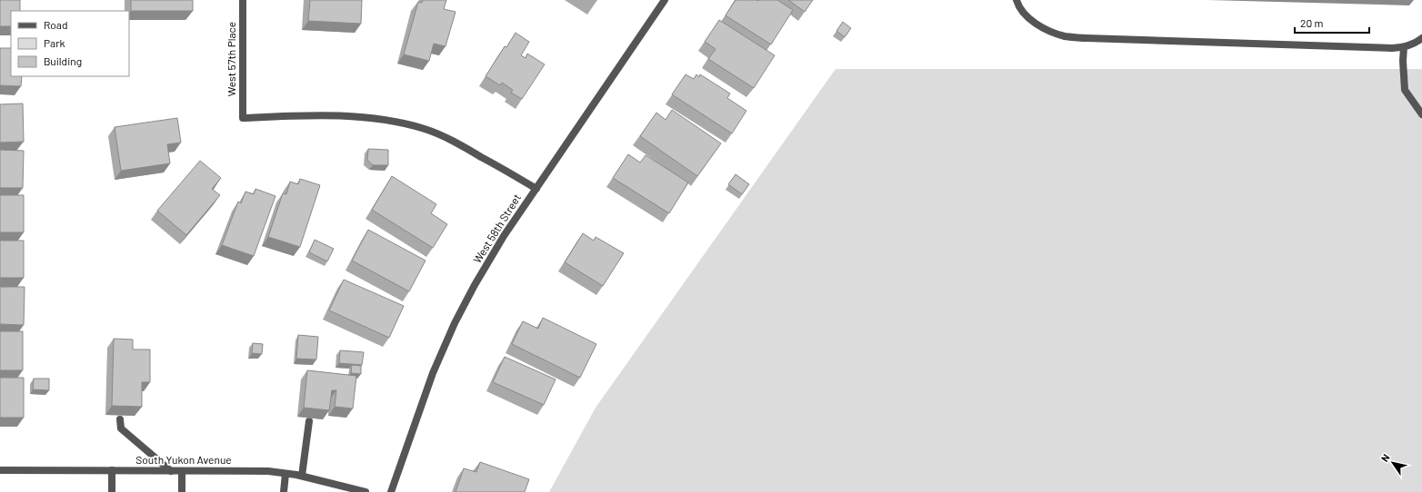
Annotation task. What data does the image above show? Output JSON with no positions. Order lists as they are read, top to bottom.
{
  "streets": {
    "street": ["West 57th Place", "West 58th Street", "South Yukon Avenue"]
  },
  "crossings": [
    ["West 57th Place", "West 58th Street"]
  ],
  "legend": ["Road", "Park", "Building"],
  "scale_bar": "20 m",
  "north": "top left"
}
